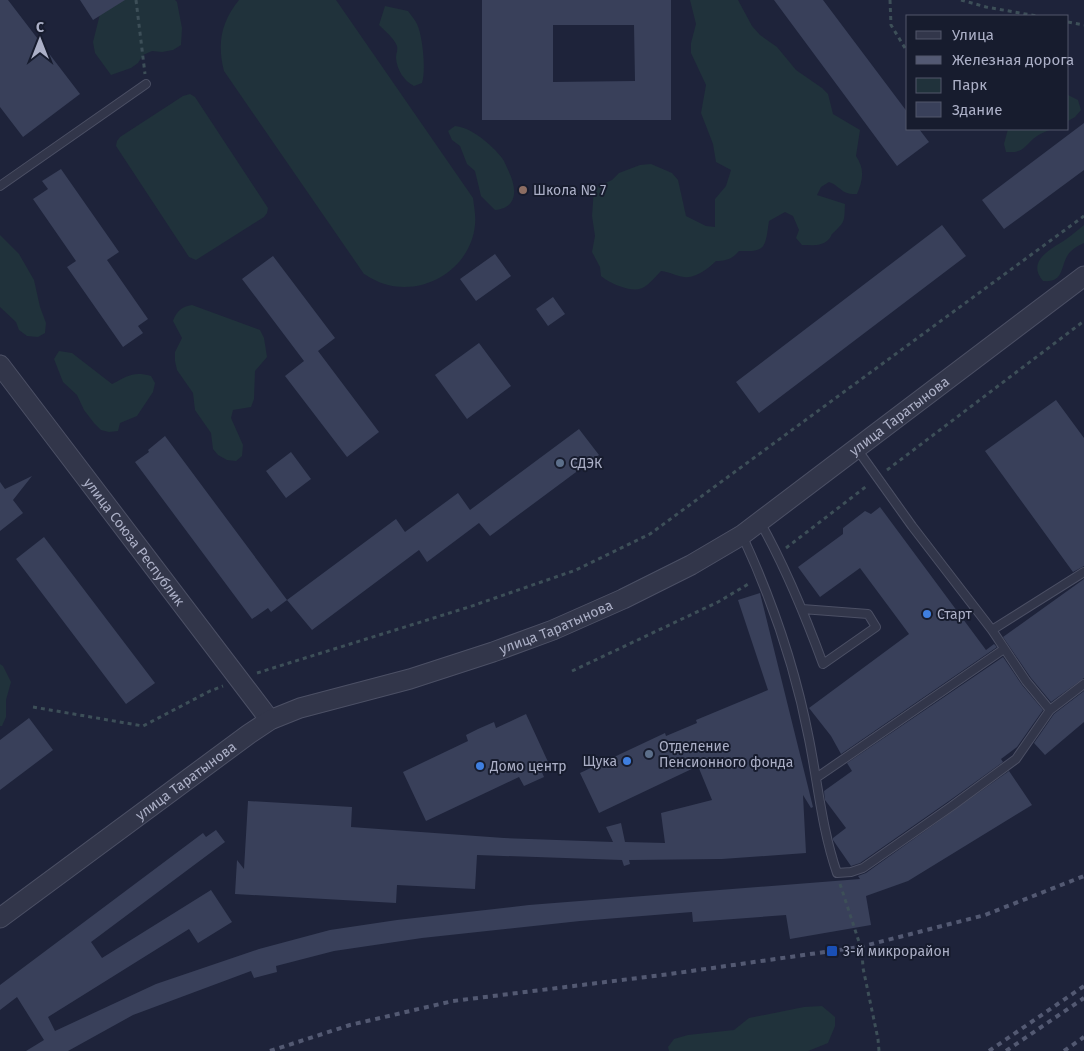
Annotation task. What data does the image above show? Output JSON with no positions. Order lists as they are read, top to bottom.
{
  "streets": {
    "street": ["улица Таратынова", "улица Союза Республик"]
  },
  "crossings": [
    ["улица Таратынова", "улица Союза Республик"]
  ],
  "places": {
    "other": [
      "Школа № 7",
      "СДЭК",
      "Старт",
      "Отделение Пенсионного фонда",
      "Щука",
      "Домо центр"
    ],
    "transit": ["3-й микрорайон"]
  },
  "legend": [
    "Улица",
    "Железная дорога",
    "Парк",
    "Здание"
  ],
  "north": "top"
}
